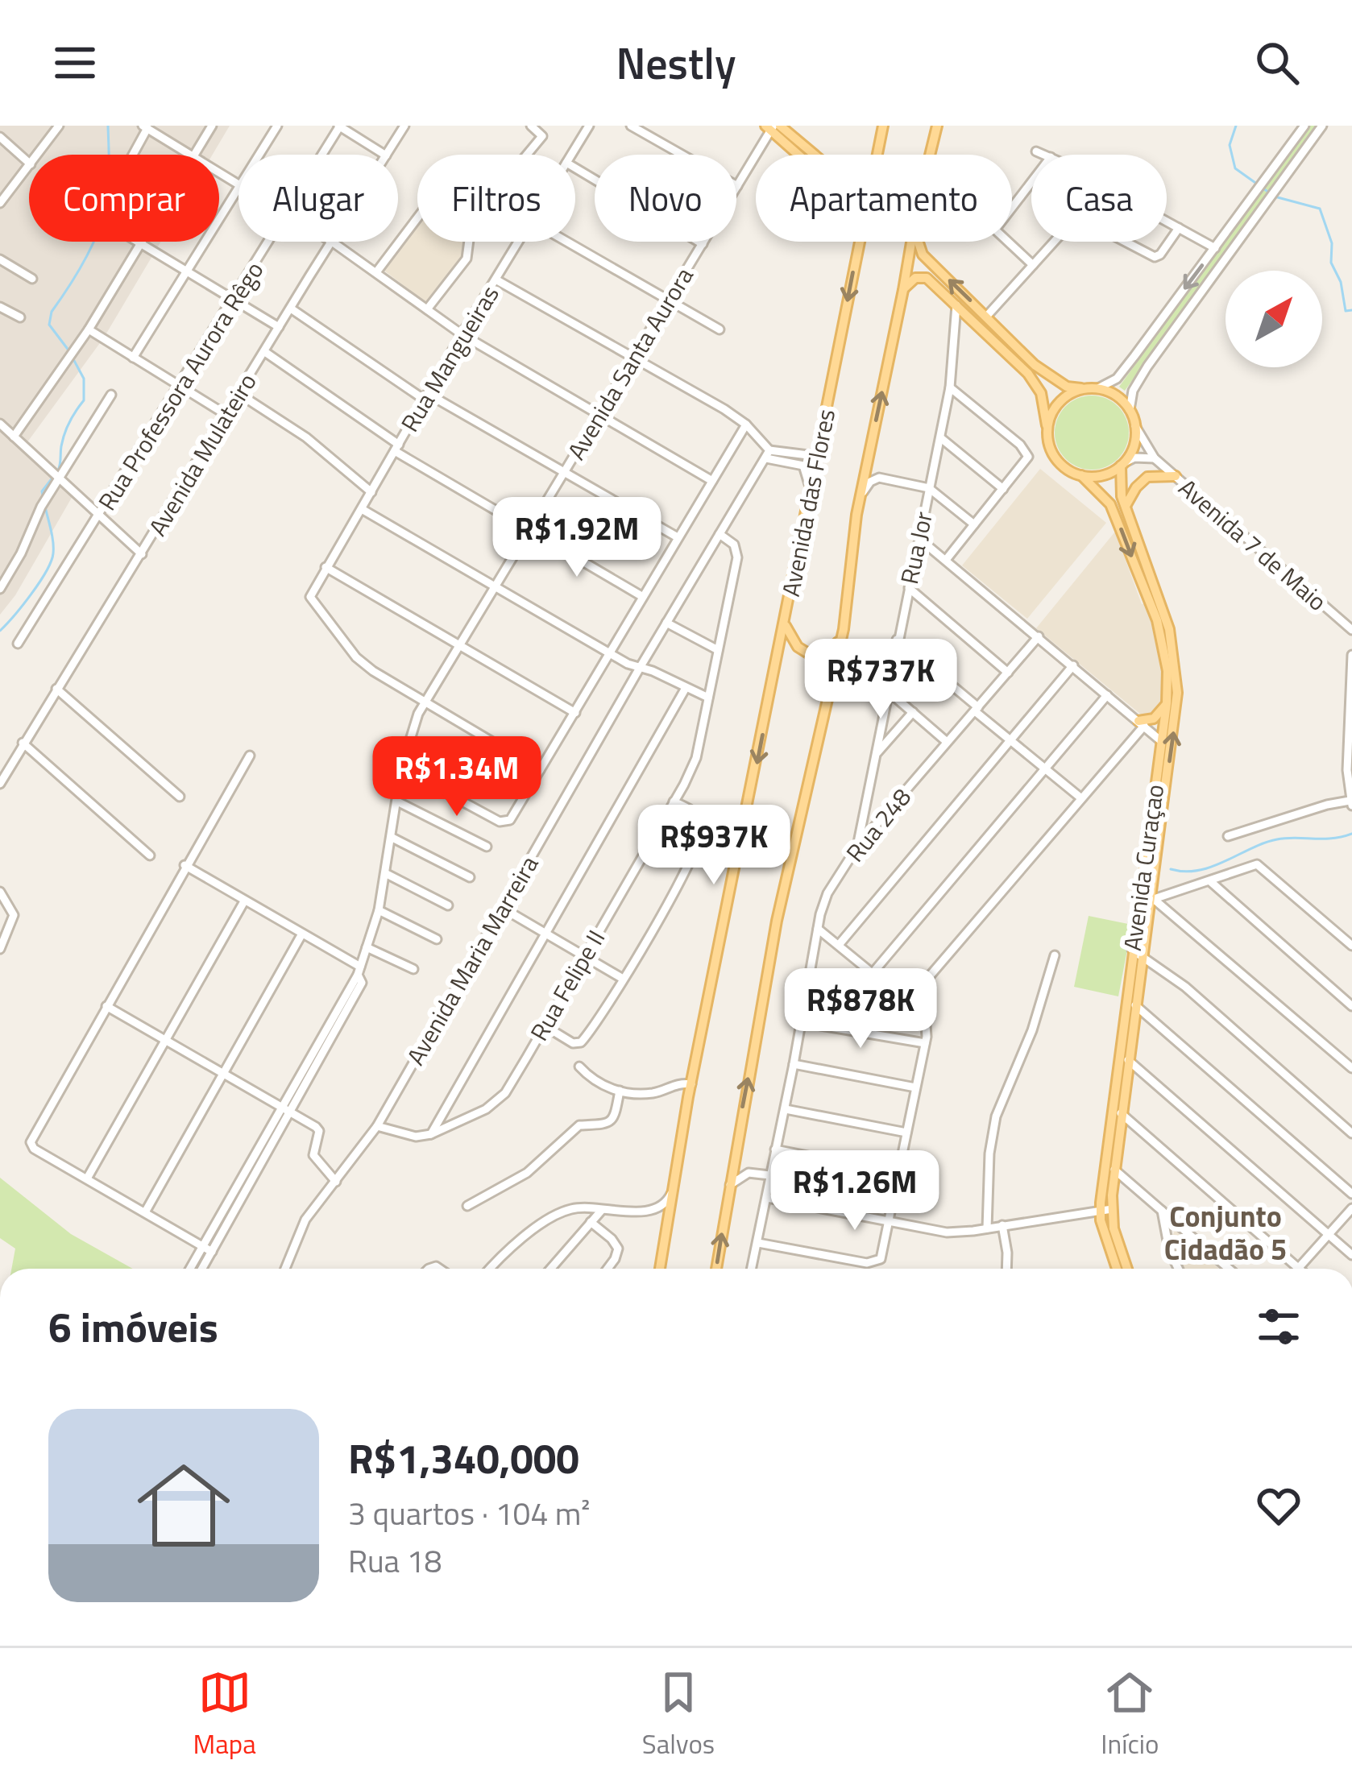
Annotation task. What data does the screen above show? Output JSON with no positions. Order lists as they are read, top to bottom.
{
  "streets": {
    "main road": ["Avenida das Flores", "Avenida Curaçao"],
    "street": [
      "Rua Mangueiras",
      "Avenida Santa Aurora",
      "Rua Professora Aurora Rêgo",
      "Avenida Mulateiro",
      "Avenida 7 de Maio",
      "Rua Jor",
      "Rua 248",
      "Avenida Maria Marreira",
      "Rua Felipe II"
    ]
  },
  "crossings": [
    ["Rua Mangueiras", "Avenida Santa Aurora"],
    ["Avenida 7 de Maio", "Avenida Curaçao"],
    ["Rua Jor", "Rua 248"],
    ["Avenida Maria Marreira", "Rua Felipe II"]
  ],
  "districts": ["Conjunto Cidadão 5"],
  "north": "top right",
  "page": {
    "header": "Nestly",
    "chip": [
      "Comprar",
      "Alugar",
      "Filtros",
      "Novo",
      "Apartamento",
      "Casa"
    ],
    "price": [
      "R$1.92M",
      "R$737K",
      "R$1.34M",
      "R$937K",
      "R$878K",
      "R$1.26M"
    ],
    "heading": "6 imóveis",
    "list": [
      {
        "name": "R$1,340,000",
        "note": "3 quartos · 104 m² · Rua 18"
      }
    ],
    "tabs": ["Mapa", "Salvos", "Início"]
  }
}
